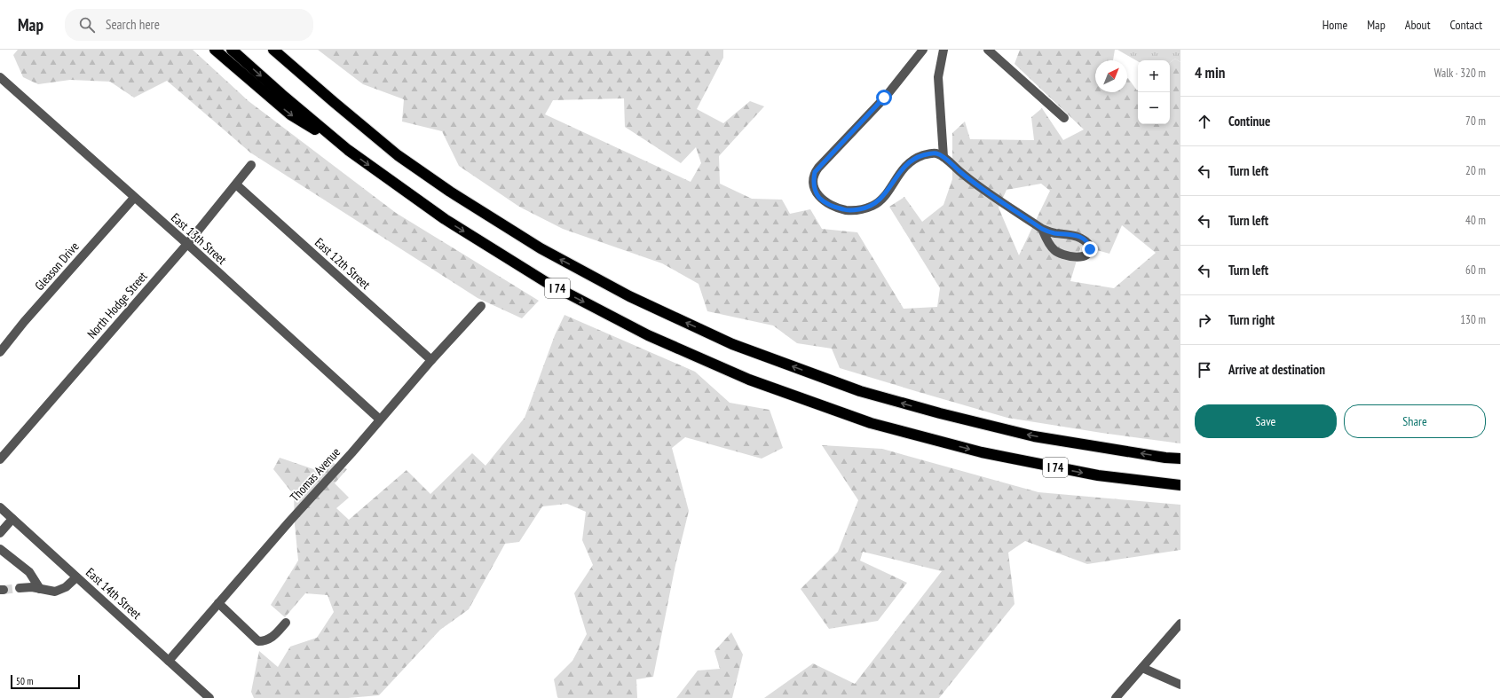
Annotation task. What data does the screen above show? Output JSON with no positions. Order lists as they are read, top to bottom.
{
  "streets": {
    "highway": ["I 74"],
    "street": [
      "East 13th Street",
      "East 12th Street",
      "Gleason Drive",
      "North Hodge Street",
      "Thomas Avenue",
      "East 14th Street"
    ]
  },
  "crossings": [
    ["East 13th Street", "Gleason Drive"],
    ["East 13th Street", "North Hodge Street"],
    ["East 13th Street", "Thomas Avenue"],
    ["East 12th Street", "North Hodge Street"],
    ["East 12th Street", "Thomas Avenue"],
    ["Thomas Avenue", "East 14th Street"]
  ],
  "scale_bar": "50 m",
  "north": "top right",
  "page": {
    "header": "Map",
    "search": "Search here",
    "nav": [
      "Home",
      "Map",
      "About",
      "Contact"
    ],
    "heading": ["4 min", "Walk · 320 m"],
    "map_buttons": ["+", "−"],
    "list": [
      ["Continue", "70 m"],
      ["Turn left", "20 m"],
      ["Turn left", "40 m"],
      ["Turn left", "60 m"],
      ["Turn right", "130 m"],
      "Arrive at destination"
    ],
    "buttons": ["Save", "Share"],
    "scale": "50 m"
  }
}
